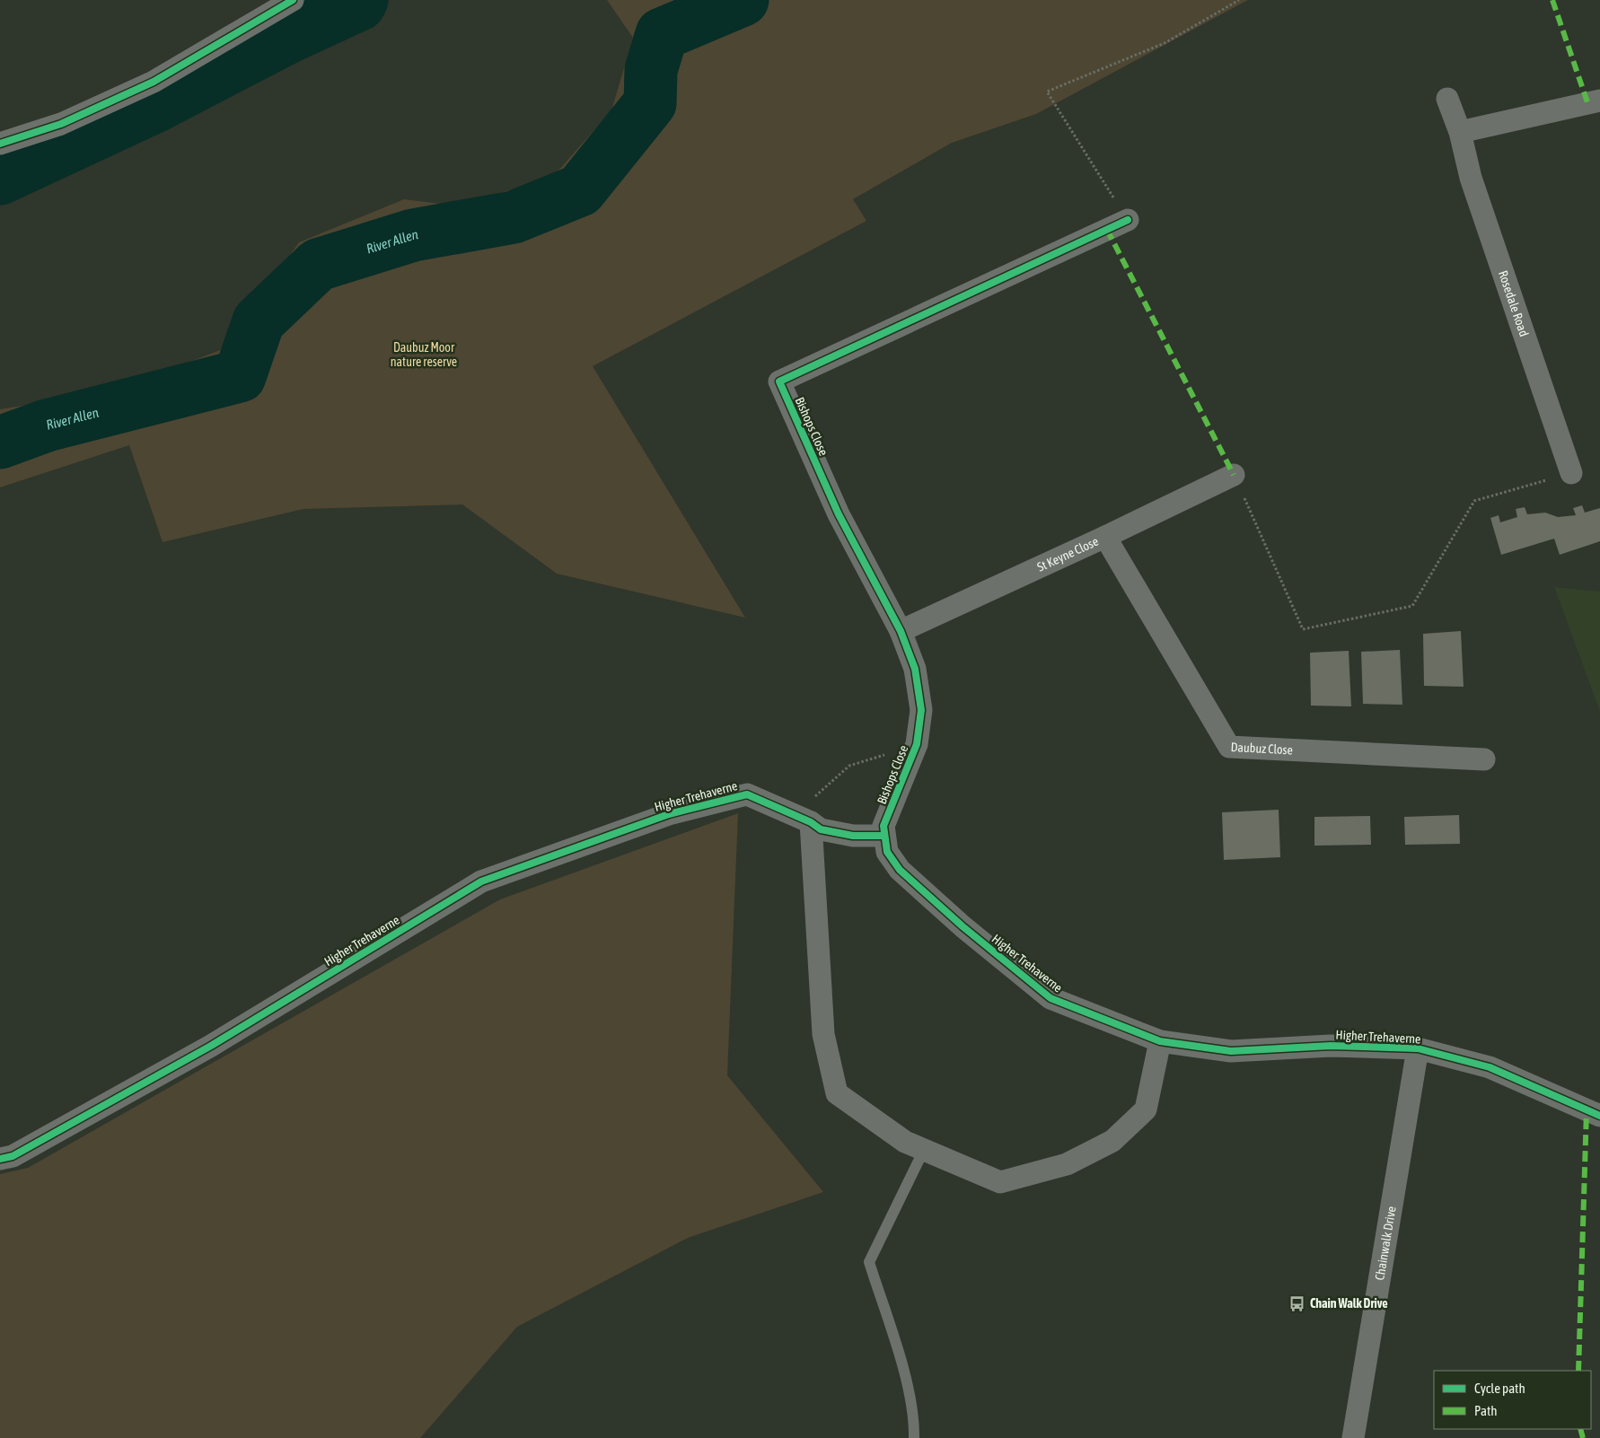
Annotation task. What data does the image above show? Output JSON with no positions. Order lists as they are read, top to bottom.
{
  "streets": {
    "street": [
      "Rosedale Road",
      "Bishops Close",
      "St Keyne Close",
      "Daubuz Close",
      "Higher Trehaverne",
      "Chainwalk Drive"
    ]
  },
  "crossings": [
    ["Bishops Close", "St Keyne Close"],
    ["Bishops Close", "Higher Trehaverne"],
    ["St Keyne Close", "Daubuz Close"],
    ["Higher Trehaverne", "Chainwalk Drive"]
  ],
  "water": ["River Allen"],
  "parks": ["Daubuz Moor nature reserve"],
  "places": {
    "bus stop": ["Chain Walk Drive"]
  },
  "legend": ["Cycle path", "Path"]
}
